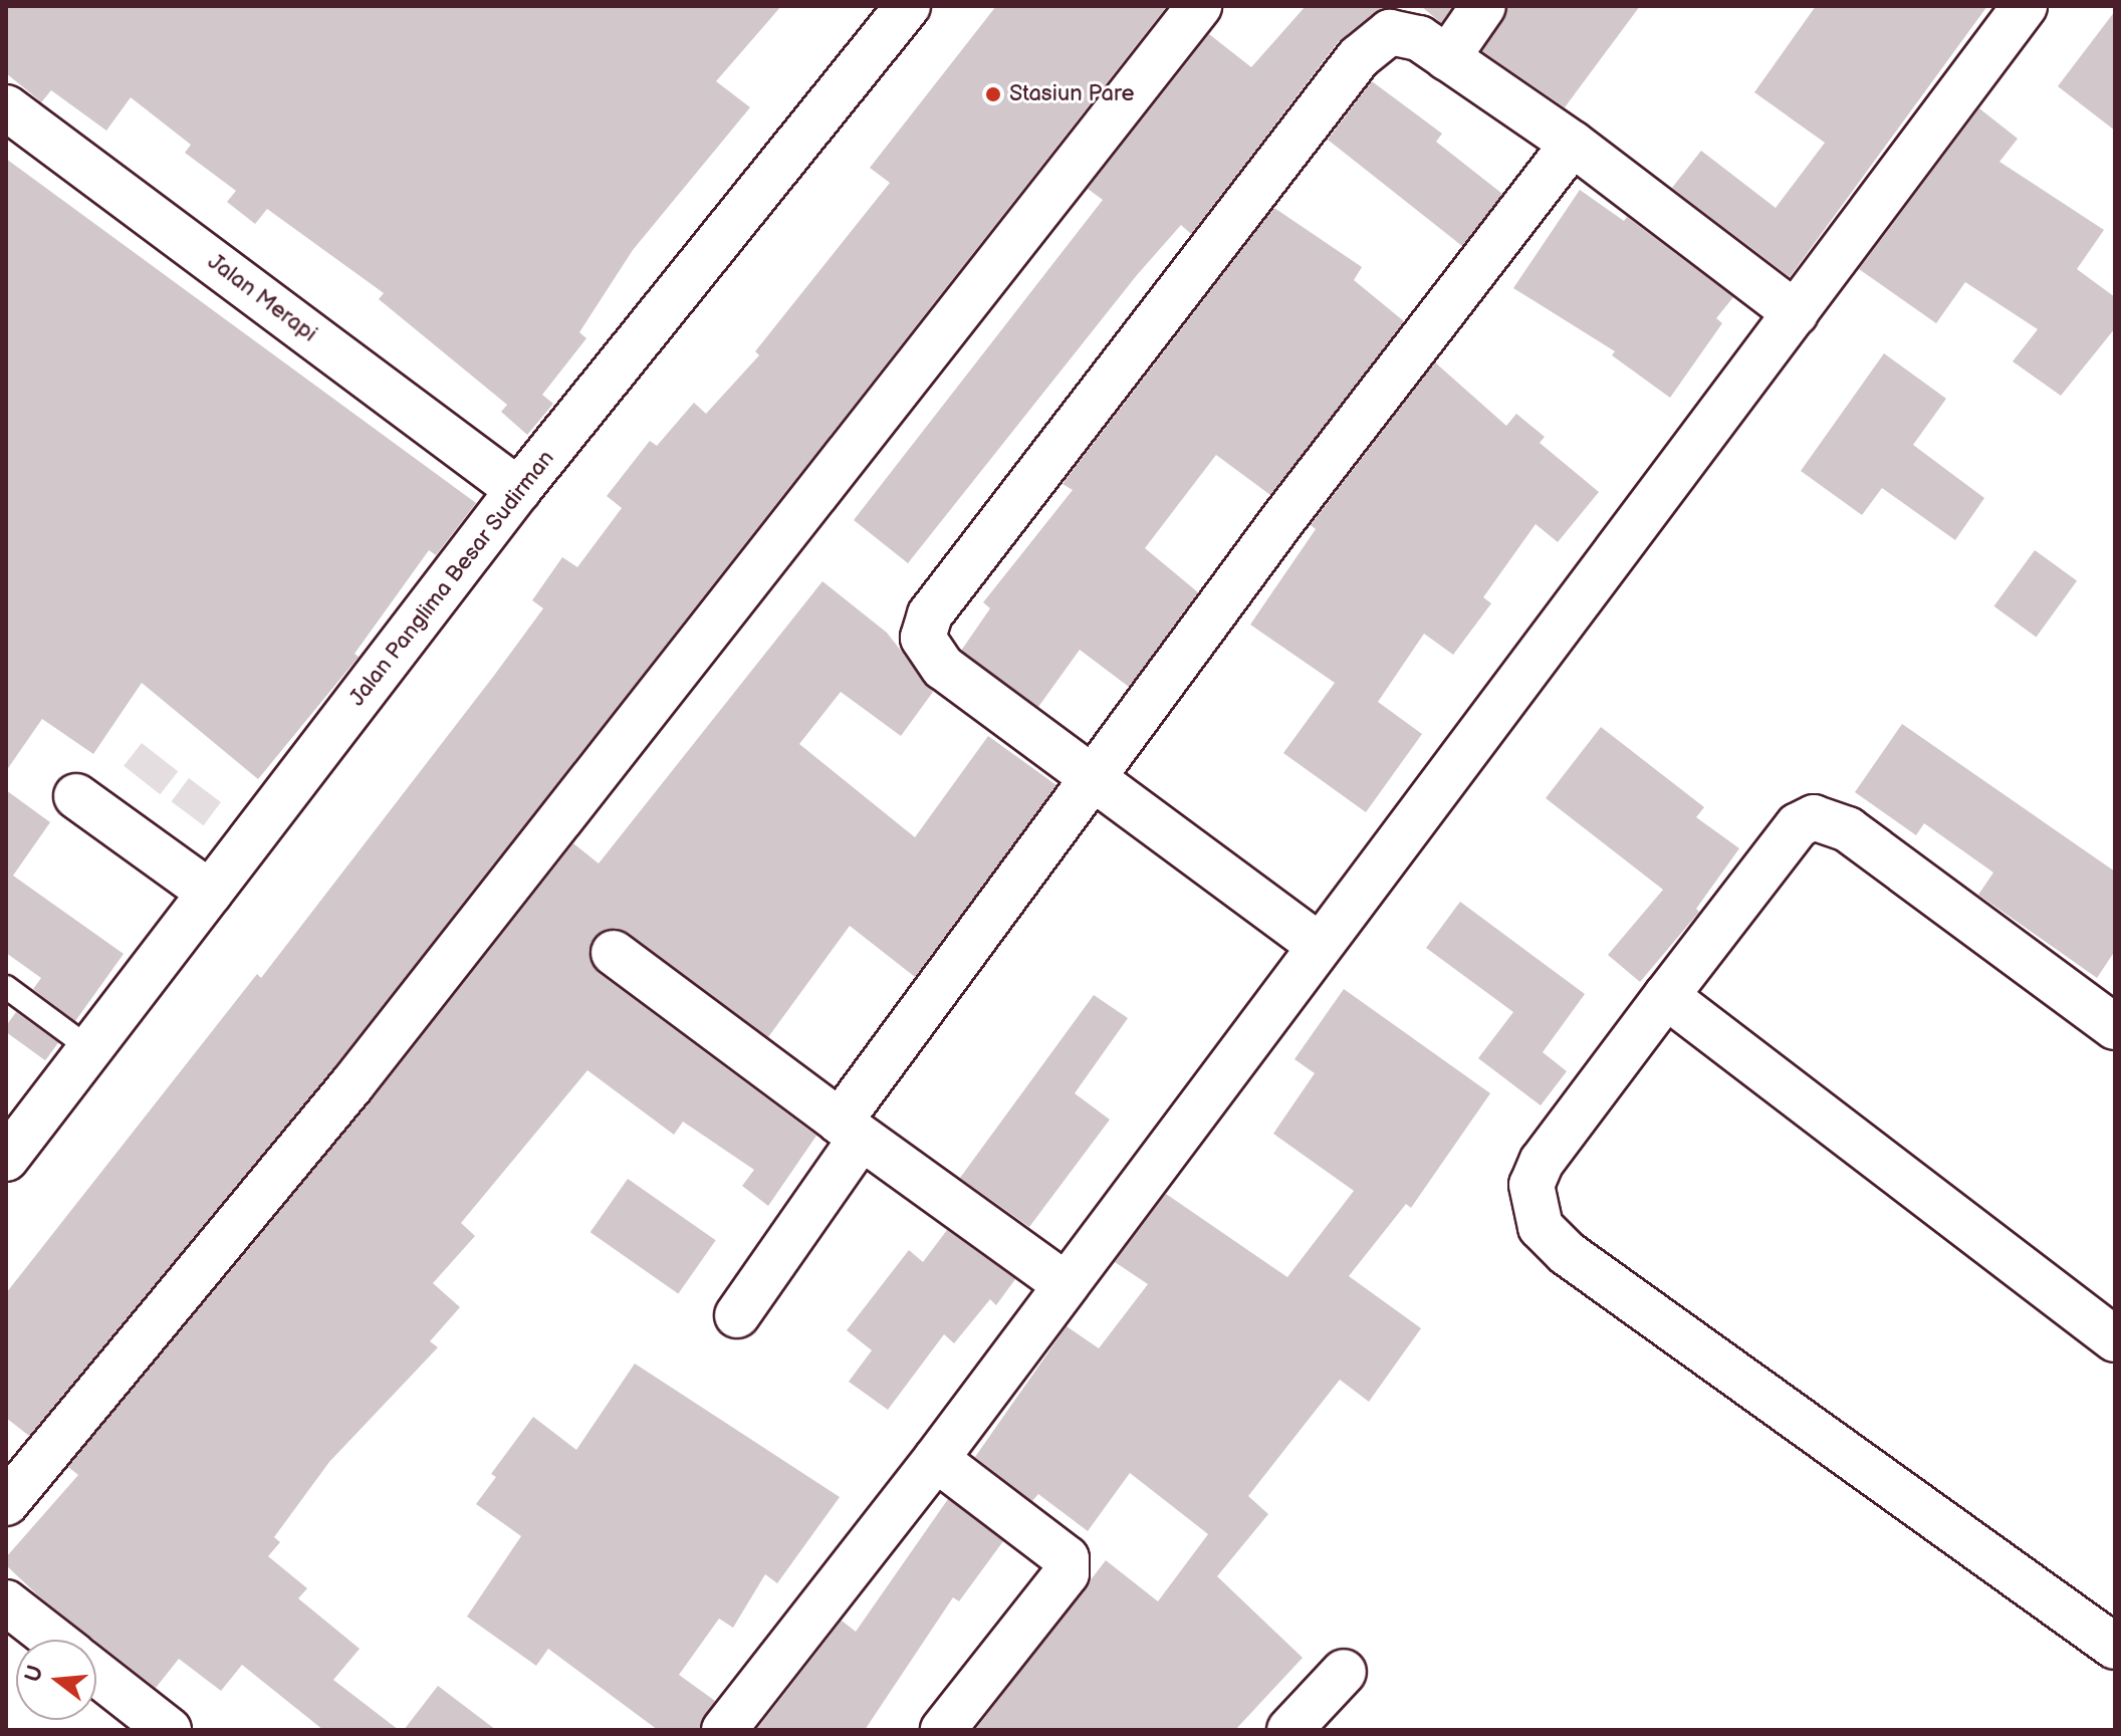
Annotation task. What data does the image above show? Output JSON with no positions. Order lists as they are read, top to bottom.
{
  "streets": {
    "street": ["Jalan Merapi", "Jalan Panglima Besar Sudirman"]
  },
  "crossings": [
    ["Jalan Merapi", "Jalan Panglima Besar Sudirman"]
  ],
  "places": ["Stasiun Pare"],
  "north": "left"
}
